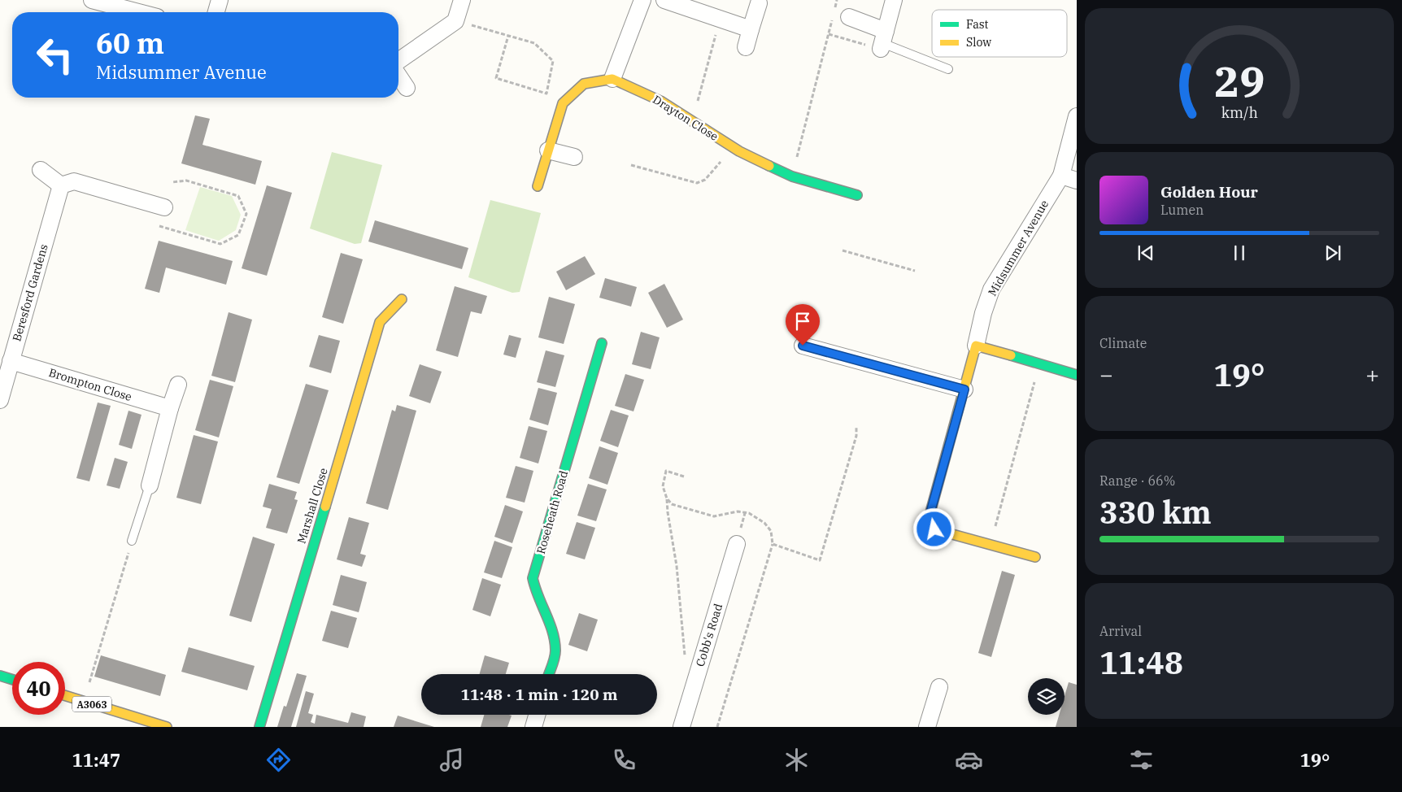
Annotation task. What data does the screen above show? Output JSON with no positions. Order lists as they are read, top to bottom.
{
  "streets": {
    "street": [
      "Drayton Close",
      "Midsummer Avenue",
      "Beresford Gardens",
      "Brompton Close",
      "Marshall Close",
      "Roseheath Road",
      "Cobb's Road",
      "A3063"
    ]
  },
  "crossings": [
    ["Beresford Gardens", "Brompton Close"]
  ],
  "legend": ["Fast", "Slow"],
  "page": {
    "turn": ["60 m", "Midsummer Avenue"],
    "song": ["Golden Hour", "Lumen"],
    "tile": [
      "Climate",
      ["Range · 66%", "330 km"],
      ["Arrival", "11:48"]
    ],
    "heat": ["−", "19°", "+"],
    "limit": "40",
    "trip": "11:48 · 1 min · 120 m",
    "tabs": ["11:47", "19°"],
    "gauge": ["29", "km/h"]
  }
}
